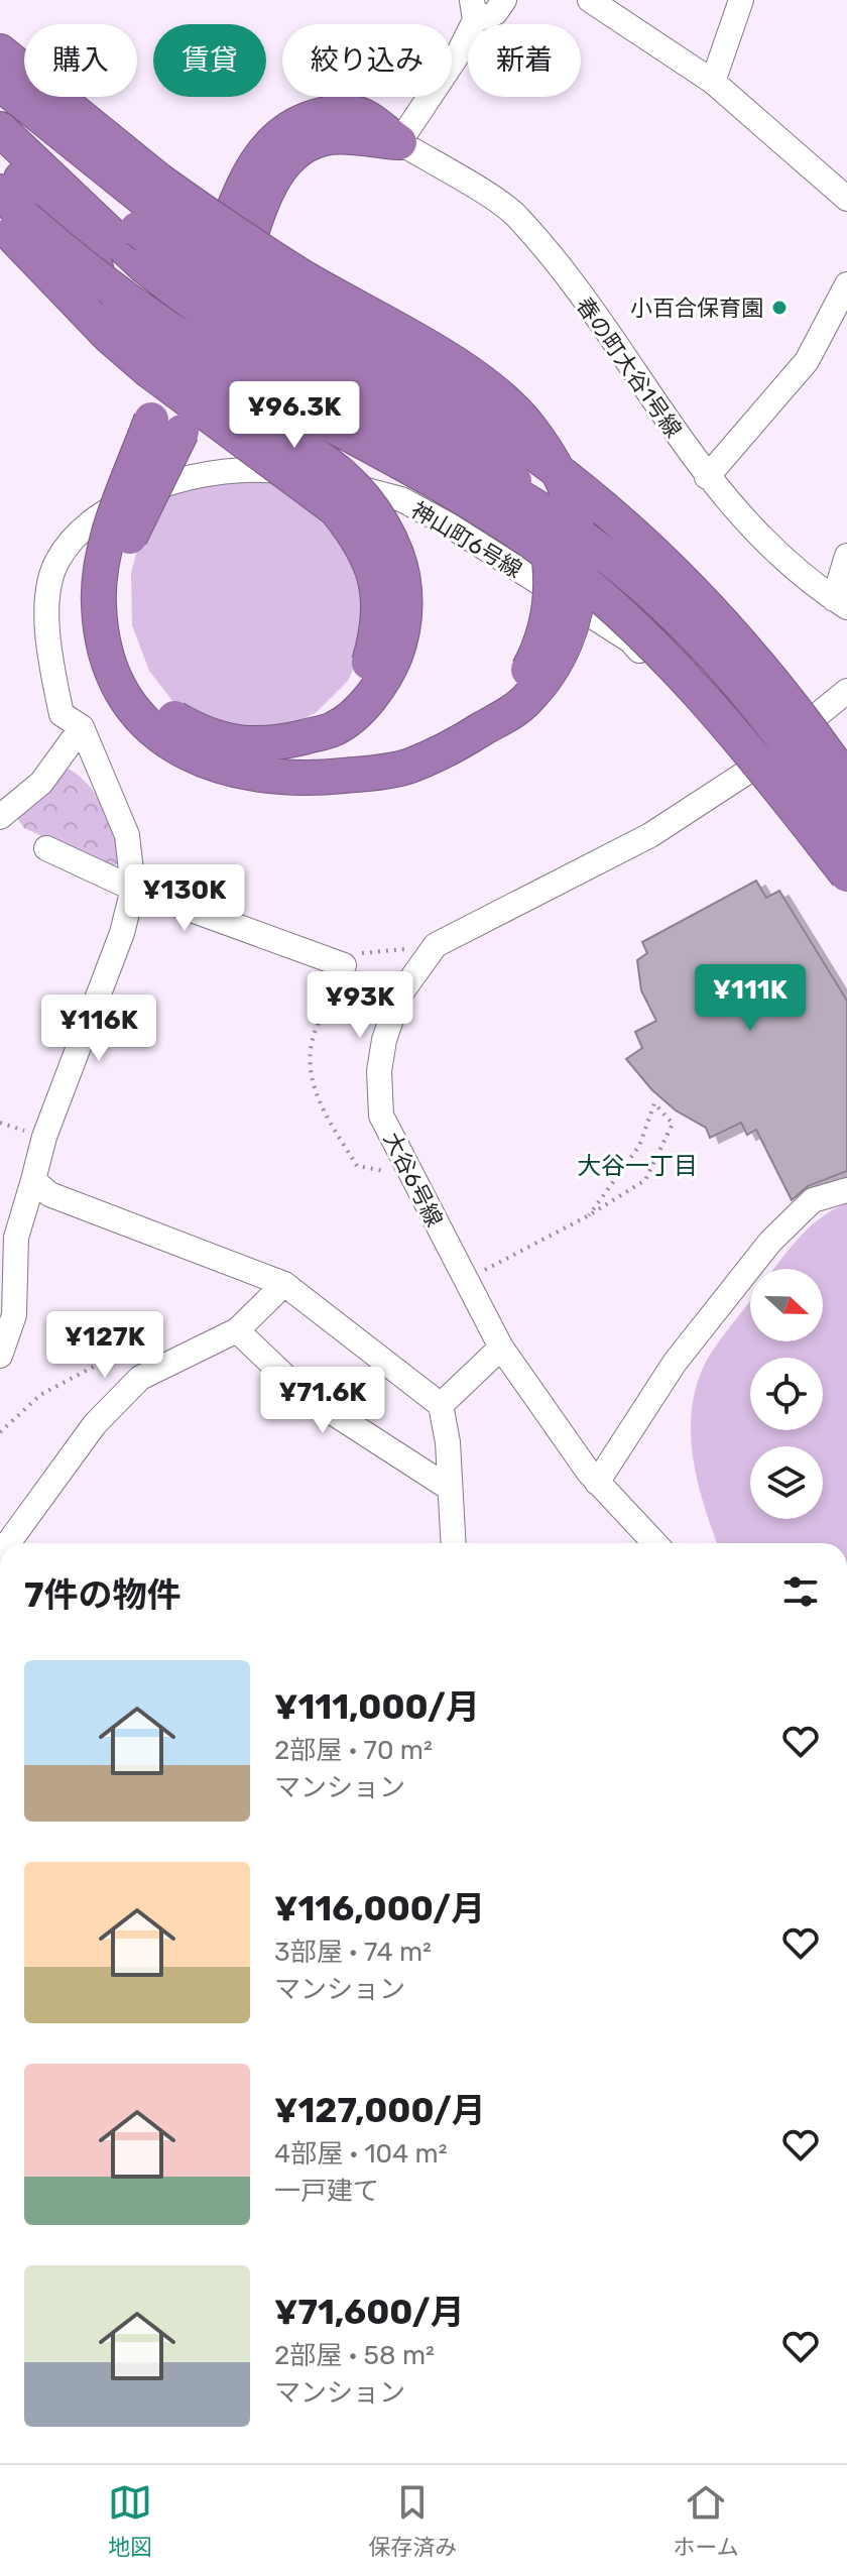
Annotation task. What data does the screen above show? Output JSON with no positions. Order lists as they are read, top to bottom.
{
  "streets": {
    "street": ["春の町大谷1号線", "神山町6号線", "大谷6号線"]
  },
  "crossings": [
    ["神山町6号線", "大谷6号線"]
  ],
  "districts": ["大谷一丁目"],
  "places": ["小百合保育園"],
  "north": "right",
  "page": {
    "chip": [
      "購入",
      "賃貸",
      "絞り込み",
      "新着"
    ],
    "price": [
      "¥96.3K",
      "¥130K",
      "¥111K",
      "¥93K",
      "¥116K",
      "¥127K",
      "¥71.6K"
    ],
    "heading": "7件の物件",
    "list": [
      {
        "name": "¥111,000/月",
        "note": "2部屋 · 70 m² · マンション"
      },
      {
        "name": "¥116,000/月",
        "note": "3部屋 · 74 m² · マンション"
      },
      {
        "name": "¥127,000/月",
        "note": "4部屋 · 104 m² · 一戸建て"
      },
      {
        "name": "¥71,600/月",
        "note": "2部屋 · 58 m² · マンション"
      }
    ],
    "tabs": ["地図", "保存済み", "ホーム"]
  }
}
